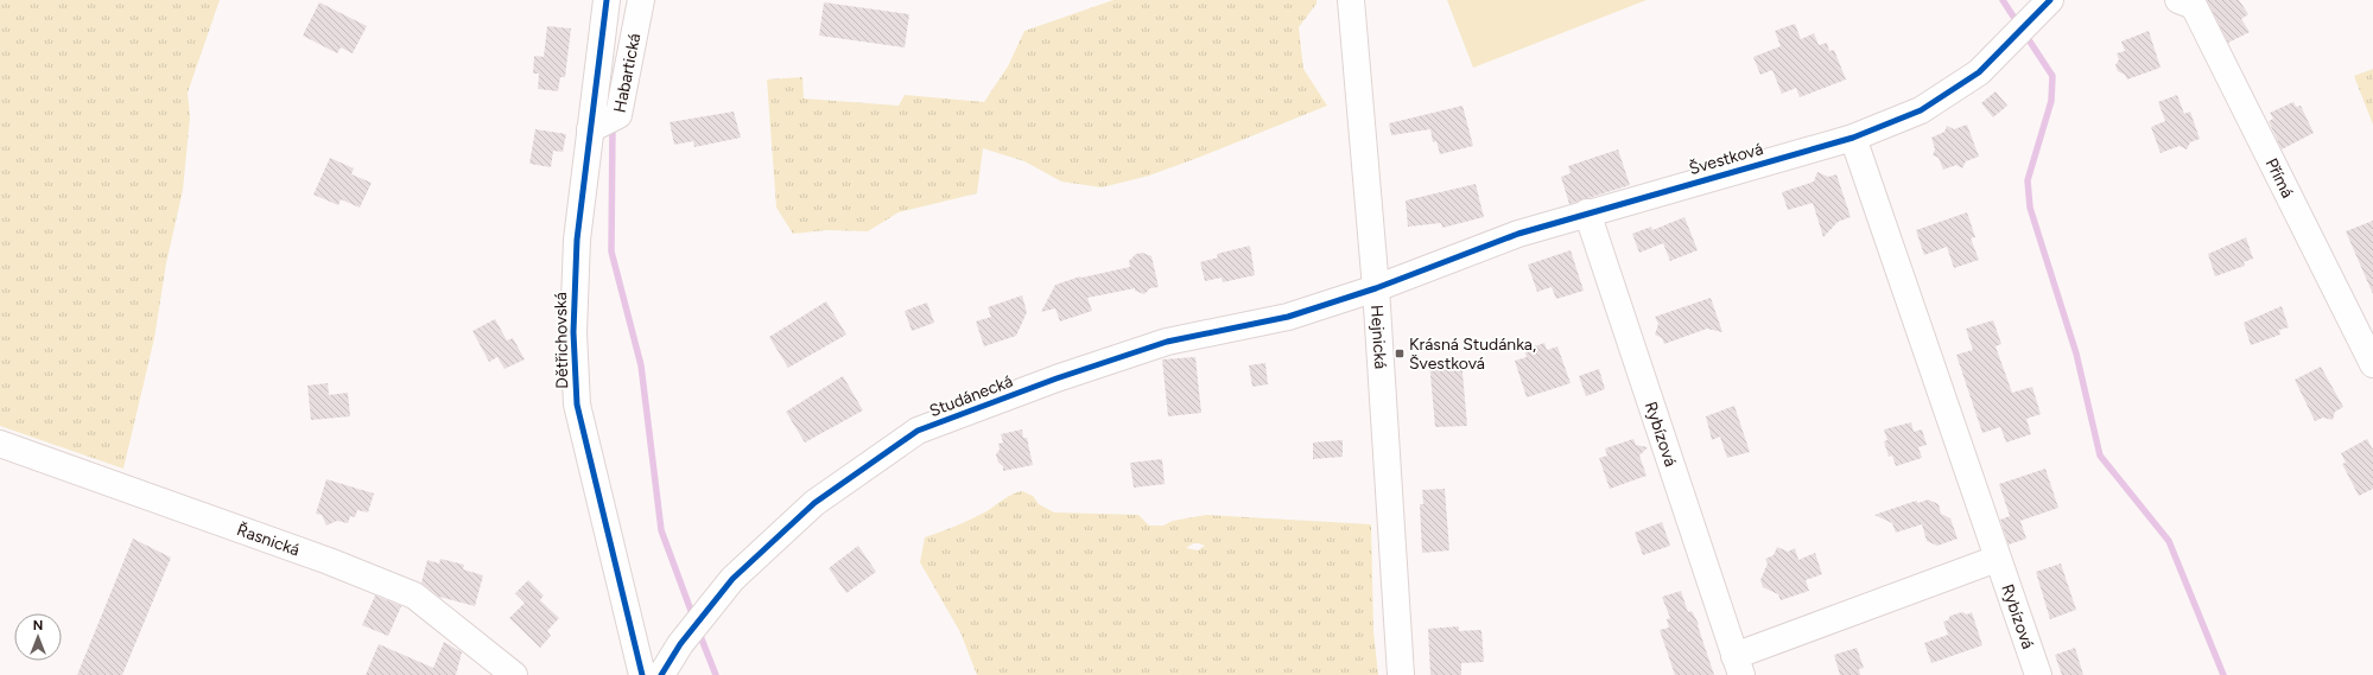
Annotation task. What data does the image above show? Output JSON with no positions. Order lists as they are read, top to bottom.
{
  "streets": {
    "street": [
      "Habartická",
      "Švestková",
      "Přímá",
      "Hejnická",
      "Dětřichovská",
      "Studánecká",
      "Rybízová",
      "Řasnická"
    ]
  },
  "crossings": [
    ["Habartická", "Dětřichovská"],
    ["Švestková", "Hejnická"],
    ["Švestková", "Studánecká"],
    ["Švestková", "Rybízová"],
    ["Hejnická", "Studánecká"]
  ],
  "places": {
    "transit": ["Krásná Studánka, Švestková"]
  },
  "north": "top"
}
